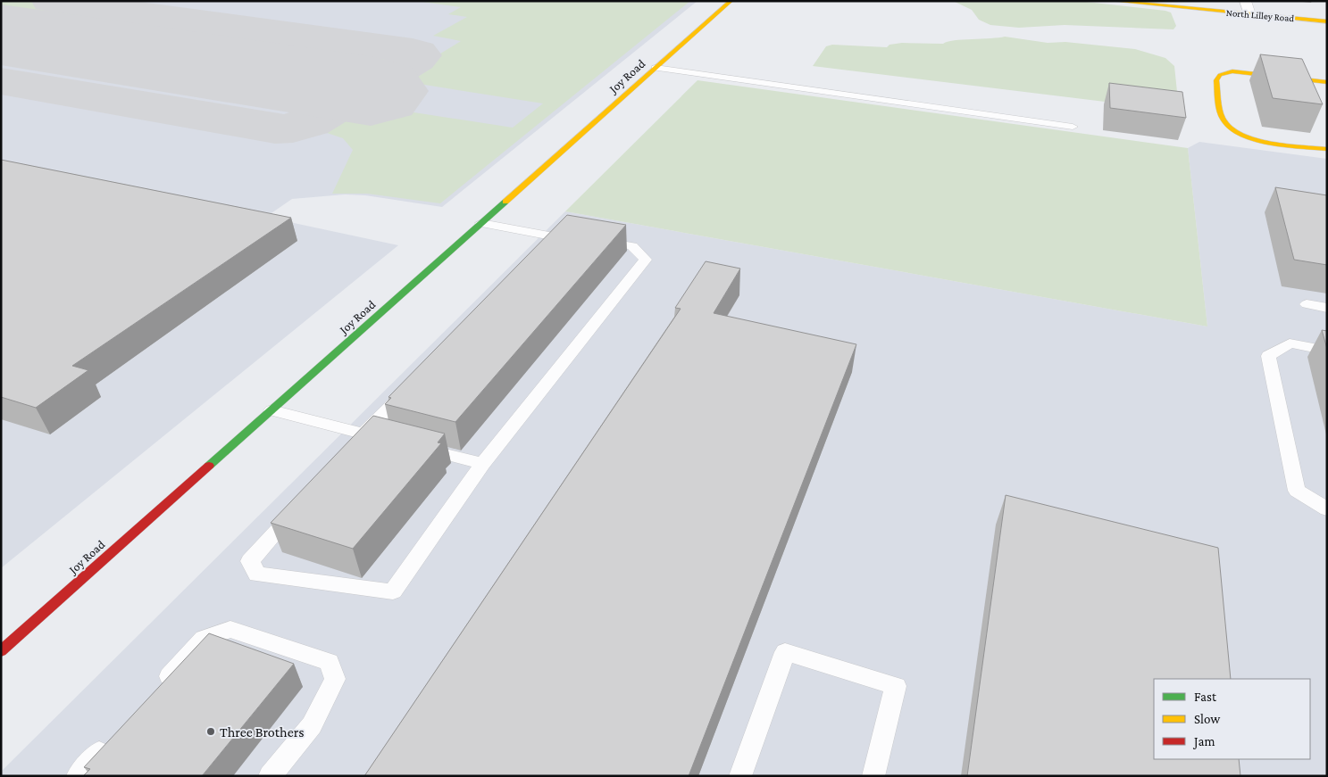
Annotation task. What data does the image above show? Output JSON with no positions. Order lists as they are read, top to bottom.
{
  "streets": {
    "street": ["North Lilley Road", "Joy Road"]
  },
  "places": ["Three Brothers"],
  "legend": ["Fast", "Slow", "Jam"]
}
